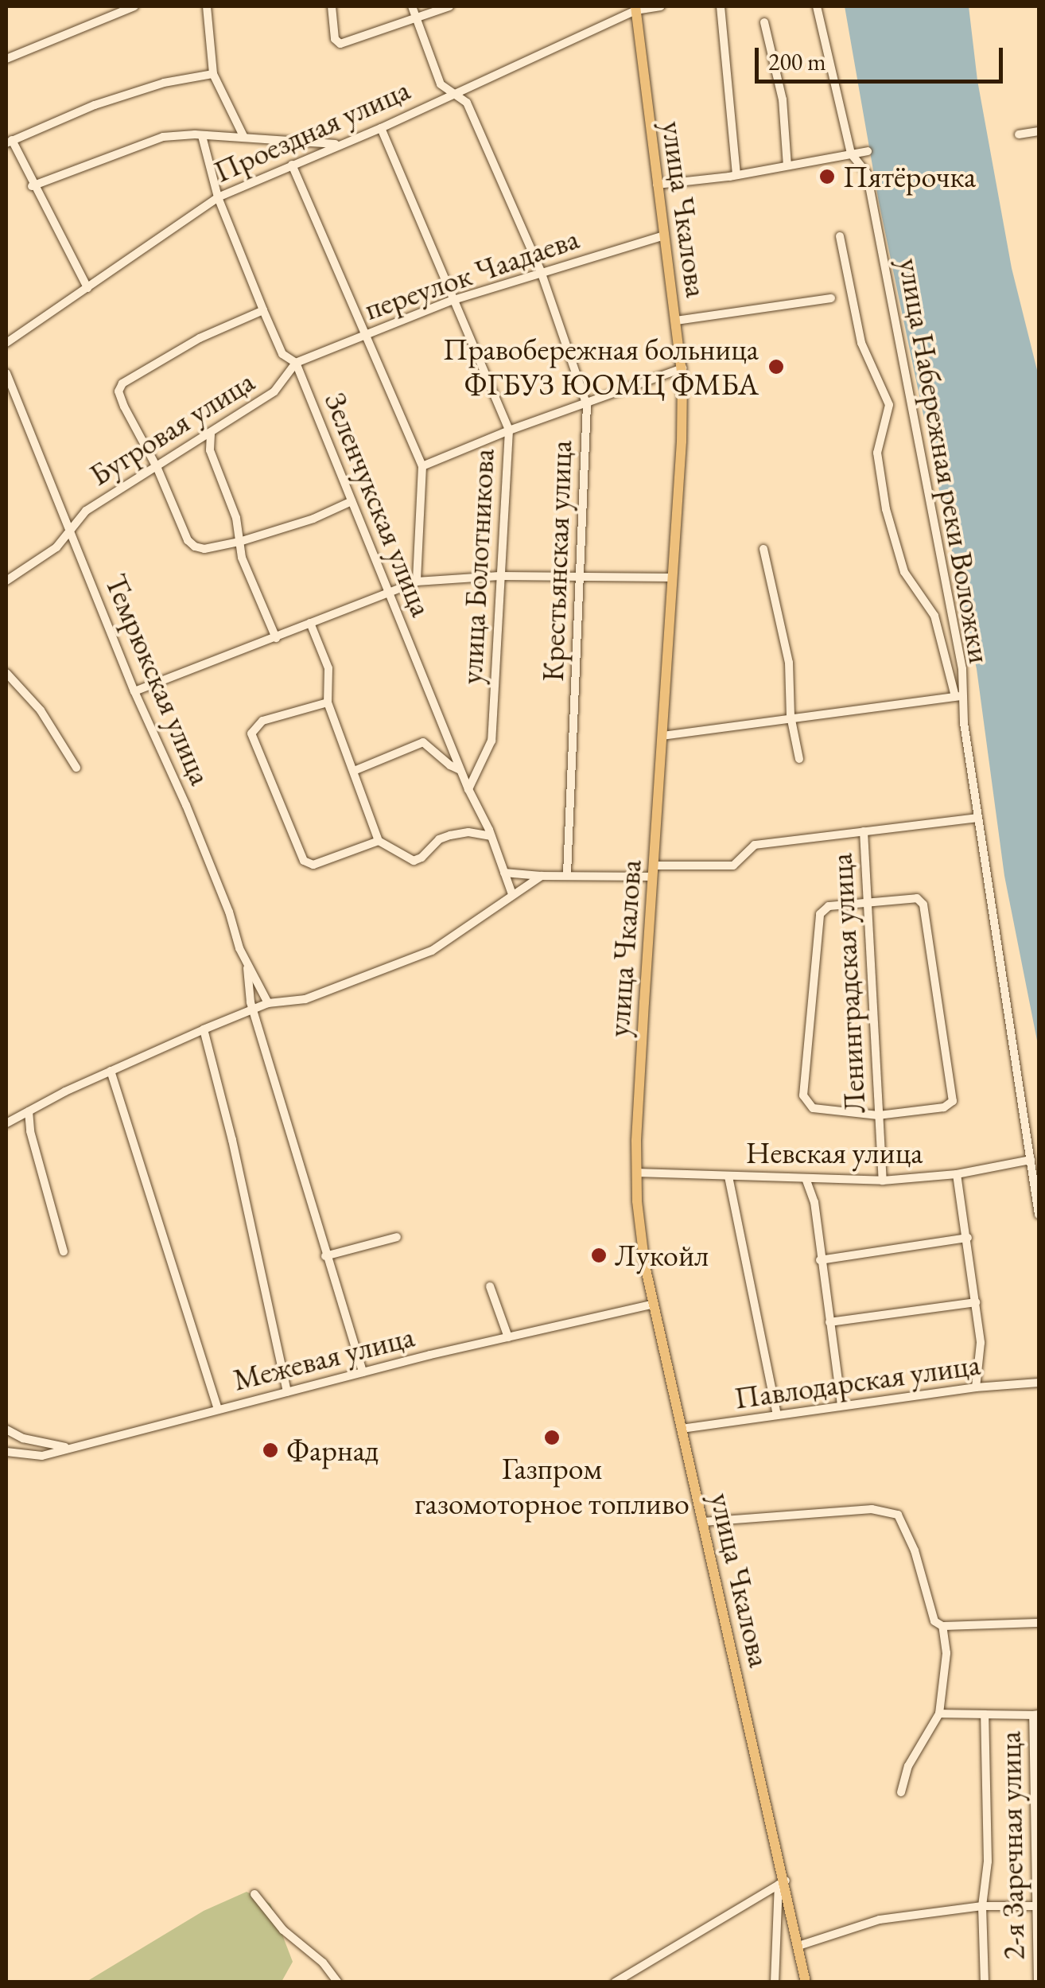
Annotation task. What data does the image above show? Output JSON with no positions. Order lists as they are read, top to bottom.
{
  "streets": {
    "main road": ["улица Чкалова"],
    "street": [
      "Проездная улица",
      "переулок Чаадаева",
      "Бугровая улица",
      "улица Набережная реки Воложки",
      "Зеленчукская улица",
      "Крестьянская улица",
      "улица Болотникова",
      "Темрюкская улица",
      "Ленинградская улица",
      "Невская улица",
      "Межевая улица",
      "Павлодарская улица",
      "2-я Заречная улица"
    ]
  },
  "crossings": [
    ["Проездная улица", "улица Чкалова"],
    ["Проездная улица", "Зеленчукская улица"],
    ["Проездная улица", "Крестьянская улица"],
    ["Проездная улица", "улица Болотникова"],
    ["улица Чкалова", "переулок Чаадаева"],
    ["улица Чкалова", "Невская улица"],
    ["улица Чкалова", "Межевая улица"],
    ["улица Чкалова", "Павлодарская улица"],
    ["переулок Чаадаева", "Бугровая улица"],
    ["переулок Чаадаева", "Зеленчукская улица"],
    ["переулок Чаадаева", "Крестьянская улица"],
    ["переулок Чаадаева", "улица Болотникова"],
    ["Бугровая улица", "Зеленчукская улица"],
    ["Бугровая улица", "Темрюкская улица"],
    ["улица Набережная реки Воложки", "Невская улица"],
    ["Зеленчукская улица", "улица Болотникова"],
    ["Ленинградская улица", "Невская улица"]
  ],
  "places": [
    "Пятёрочка",
    "Правобережная больница ФГБУЗ ЮОМЦ ФМБА",
    "Лукойл",
    "Газпром газомоторное топливо",
    "Фарнад"
  ],
  "scale_bar": "200 m"
}
